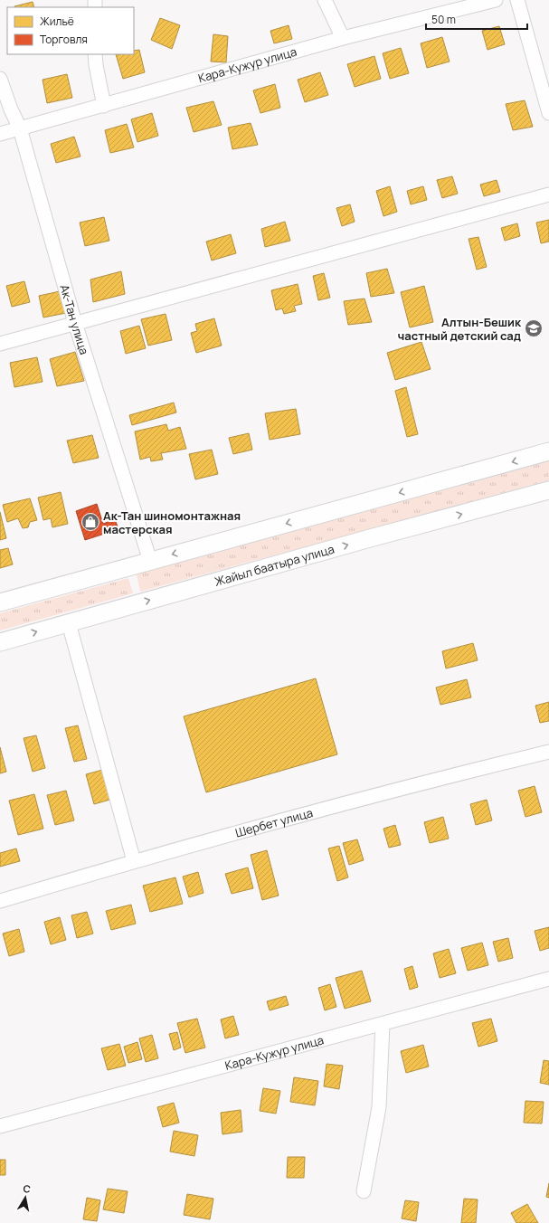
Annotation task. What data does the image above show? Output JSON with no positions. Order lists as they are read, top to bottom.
{
  "streets": {
    "main road": ["Жайыл баатыра улица"],
    "street": ["Кара-Кужур улица", "Ак-Тан улица", "Шербет улица"]
  },
  "crossings": [
    ["Кара-Кужур улица", "Ак-Тан улица"]
  ],
  "places": {
    "school or university": ["Алтын-Бешик частный детский сад"],
    "shop": ["Ак-Тан шиномонтажная мастерская"]
  },
  "legend": ["Жильё", "Торговля"],
  "scale_bar": "50 m",
  "north": "top"
}
